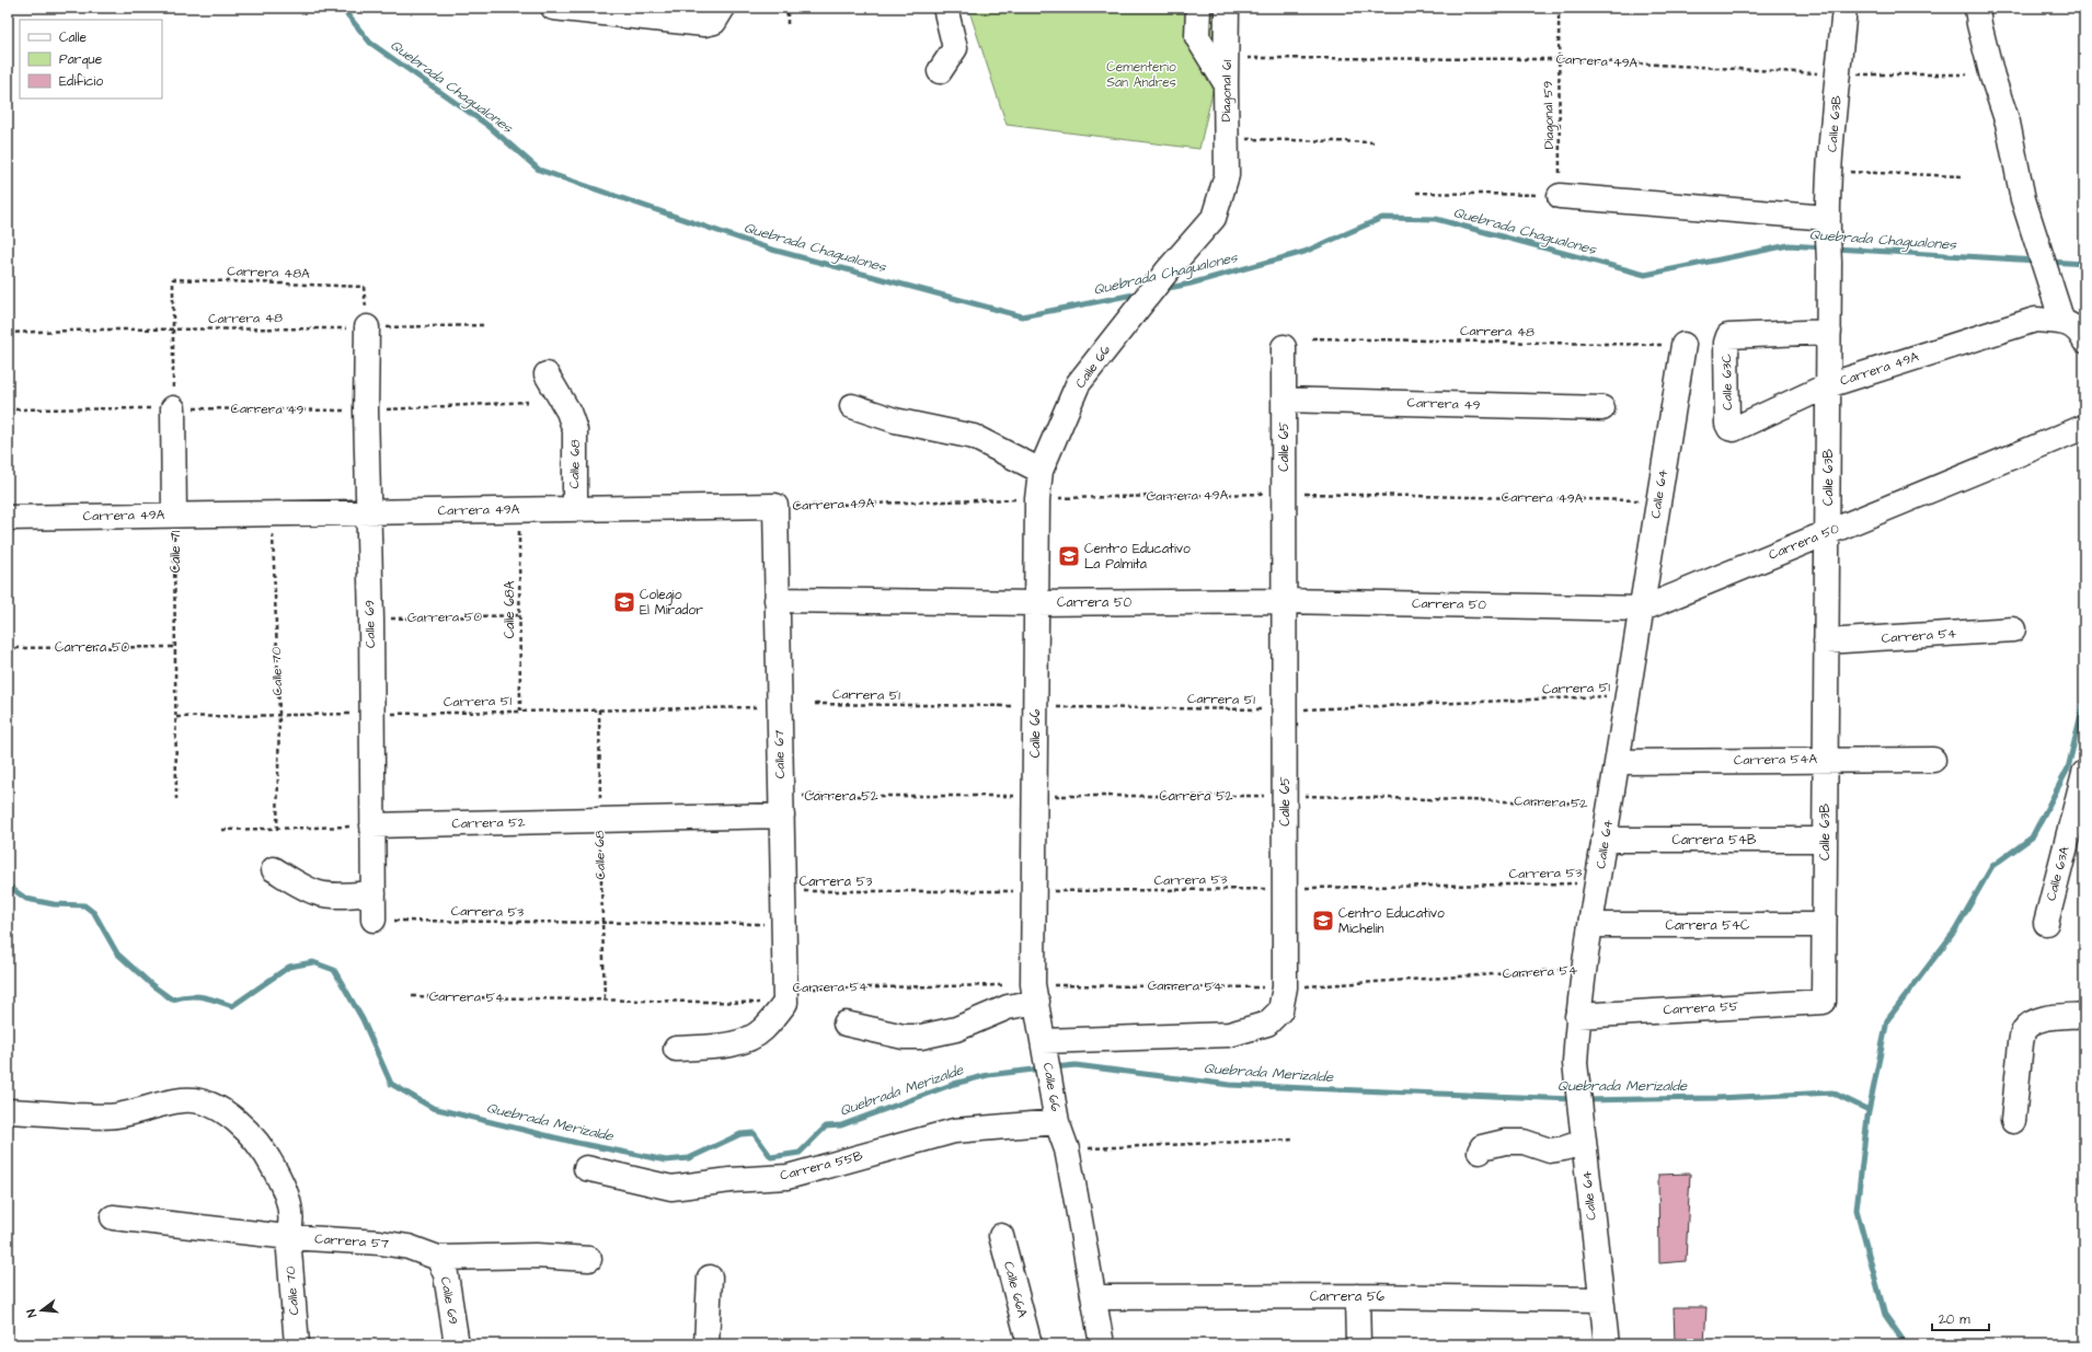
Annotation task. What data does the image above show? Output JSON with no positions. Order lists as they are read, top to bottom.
{
  "streets": {
    "street": [
      "Carrera 49A",
      "Diagonal 61",
      "Calle 63B",
      "Calle 66",
      "Calle 63C",
      "Carrera 49",
      "Calle 65",
      "Calle 68",
      "Calle 64",
      "Carrera 50",
      "Calle 71",
      "Calle 69",
      "Carrera 54",
      "Calle 70",
      "Calle 67",
      "Carrera 54A",
      "Carrera 52",
      "Carrera 54B",
      "Calle 63A",
      "Carrera 54C",
      "Carrera 55",
      "Carrera 55B",
      "Carrera 57",
      "Calle 66A",
      "Carrera 56"
    ],
    "path": [
      "Diagonal 59",
      "Carrera 48A",
      "Carrera 48",
      "Calle 68A",
      "Carrera 51",
      "Carrera 53"
    ]
  },
  "crossings": [
    ["Carrera 49A", "Diagonal 61"],
    ["Carrera 49A", "Diagonal 59"],
    ["Carrera 49A", "Calle 63B"],
    ["Carrera 49A", "Calle 66"],
    ["Carrera 49A", "Calle 63C"],
    ["Carrera 49A", "Calle 65"],
    ["Carrera 49A", "Calle 68"],
    ["Carrera 49A", "Calle 64"],
    ["Carrera 49A", "Calle 71"],
    ["Carrera 49A", "Calle 68A"],
    ["Carrera 49A", "Calle 69"],
    ["Carrera 49A", "Calle 70"],
    ["Carrera 49A", "Calle 67"],
    ["Diagonal 61", "Calle 66"],
    ["Calle 63B", "Calle 63C"],
    ["Calle 63B", "Carrera 50"],
    ["Calle 63B", "Carrera 54"],
    ["Calle 63B", "Carrera 54A"],
    ["Calle 63B", "Carrera 54B"],
    ["Calle 63B", "Carrera 54C"],
    ["Calle 63B", "Carrera 55"],
    ["Carrera 48A", "Carrera 48"],
    ["Carrera 48", "Calle 64"],
    ["Carrera 48", "Calle 69"],
    ["Calle 66", "Calle 65"],
    ["Calle 66", "Carrera 50"],
    ["Calle 66", "Carrera 54"],
    ["Calle 66", "Carrera 51"],
    ["Calle 66", "Carrera 52"],
    ["Calle 66", "Carrera 53"],
    ["Calle 66", "Carrera 55B"],
    ["Calle 66", "Carrera 56"],
    ["Carrera 49", "Calle 65"],
    ["Carrera 49", "Calle 71"],
    ["Carrera 49", "Calle 69"],
    ["Calle 65", "Carrera 50"],
    ["Calle 65", "Carrera 54"],
    ["Calle 65", "Carrera 51"],
    ["Calle 65", "Carrera 52"],
    ["Calle 65", "Carrera 53"],
    ["Calle 68", "Carrera 54"],
    ["Calle 68", "Carrera 51"],
    ["Calle 68", "Carrera 52"],
    ["Calle 68", "Carrera 53"],
    ["Calle 64", "Carrera 50"],
    ["Calle 64", "Carrera 54"],
    ["Calle 64", "Carrera 51"],
    ["Calle 64", "Carrera 54A"],
    ["Calle 64", "Carrera 52"],
    ["Calle 64", "Carrera 54B"],
    ["Calle 64", "Carrera 53"],
    ["Calle 64", "Carrera 54C"],
    ["Calle 64", "Carrera 55"],
    ["Calle 64", "Carrera 56"],
    ["Carrera 50", "Calle 71"],
    ["Carrera 50", "Calle 68A"],
    ["Carrera 50", "Calle 69"],
    ["Carrera 50", "Calle 67"],
    ["Calle 71", "Carrera 51"],
    ["Calle 68A", "Carrera 51"],
    ["Calle 69", "Carrera 51"],
    ["Calle 69", "Carrera 52"],
    ["Calle 69", "Carrera 53"],
    ["Calle 69", "Carrera 57"],
    ["Carrera 54", "Calle 67"],
    ["Calle 70", "Carrera 51"],
    ["Calle 70", "Carrera 57"],
    ["Carrera 51", "Calle 67"],
    ["Calle 67", "Carrera 52"],
    ["Calle 67", "Carrera 53"]
  ],
  "water": ["Quebrada Chagualones", "Quebrada Merizalde"],
  "parks": ["Cementerio San Andres"],
  "places": {
    "school or university": ["Centro Educativo La Palmita", "Colegio El Mirador", "Centro Educativo Michelin"]
  },
  "legend": ["Calle", "Parque", "Edificio"],
  "scale_bar": "20 m",
  "north": "left"
}
